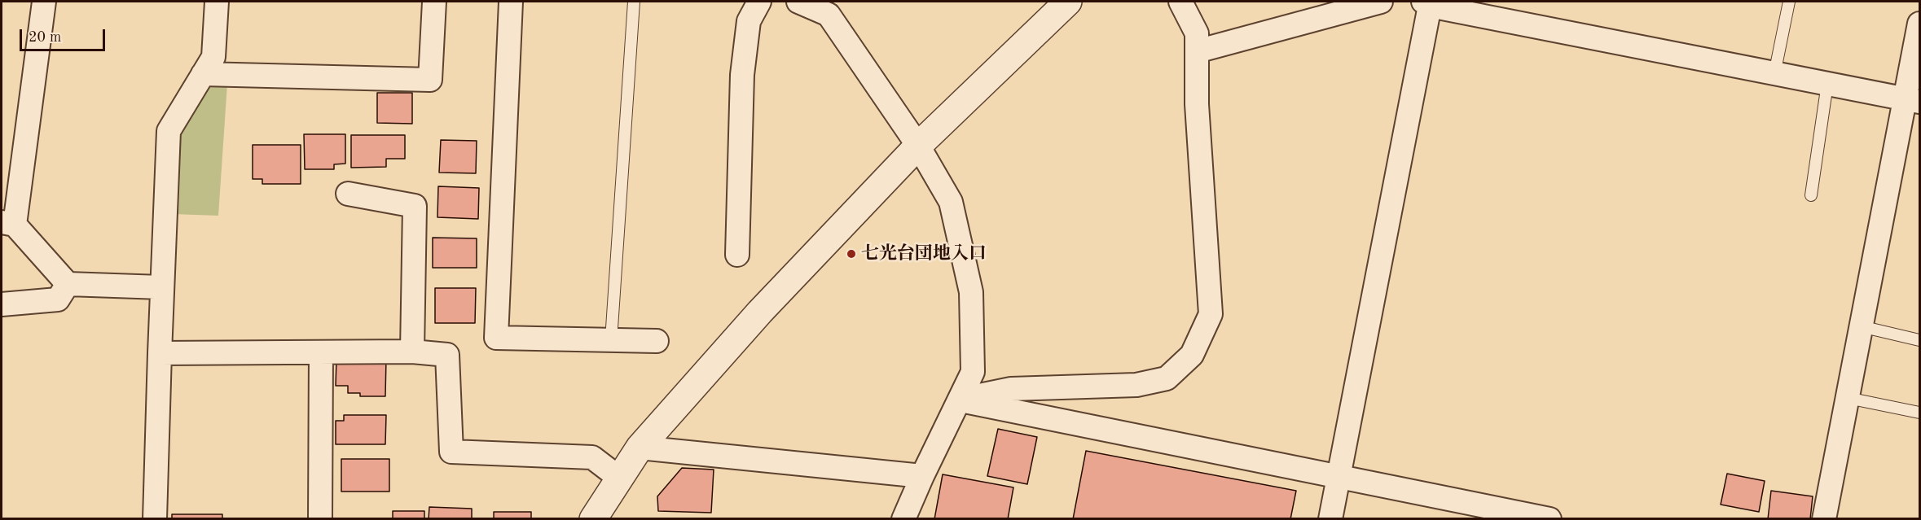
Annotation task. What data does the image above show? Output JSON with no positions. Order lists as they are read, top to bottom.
{
  "places": ["七光台団地入口"],
  "scale_bar": "20 m"
}
